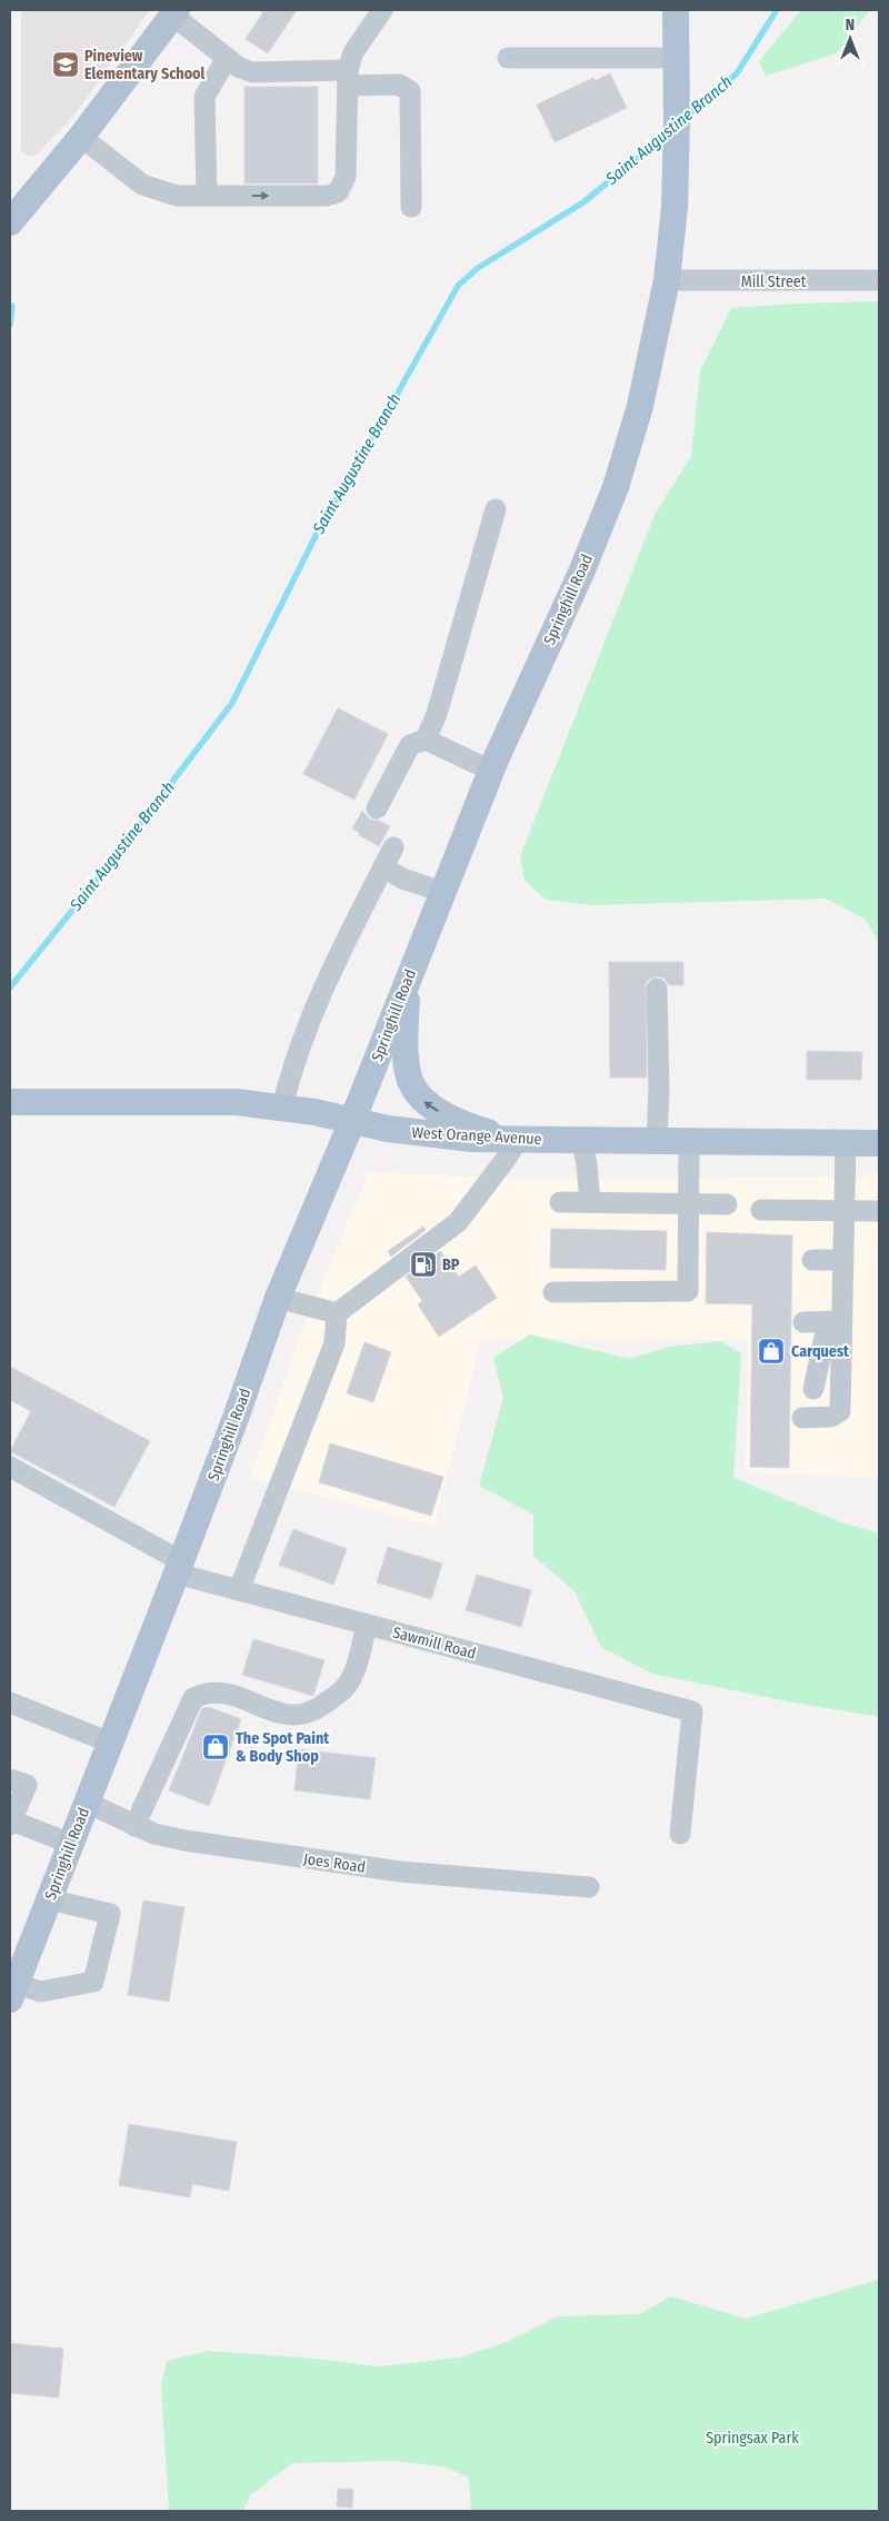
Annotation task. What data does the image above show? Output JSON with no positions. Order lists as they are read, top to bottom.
{
  "streets": {
    "main road": ["Springhill Road", "West Orange Avenue"],
    "street": ["Mill Street", "Sawmill Road", "Joes Road"]
  },
  "crossings": [
    ["Mill Street", "Springhill Road"],
    ["Springhill Road", "West Orange Avenue"],
    ["Springhill Road", "Sawmill Road"],
    ["Springhill Road", "Joes Road"]
  ],
  "water": ["Saint Augustine Branch"],
  "parks": ["Springsax Park"],
  "places": {
    "school or university": ["Pineview Elementary School"],
    "fuel station": ["BP"],
    "shop": ["Carquest", "The Spot Paint & Body Shop"]
  },
  "north": "top"
}
